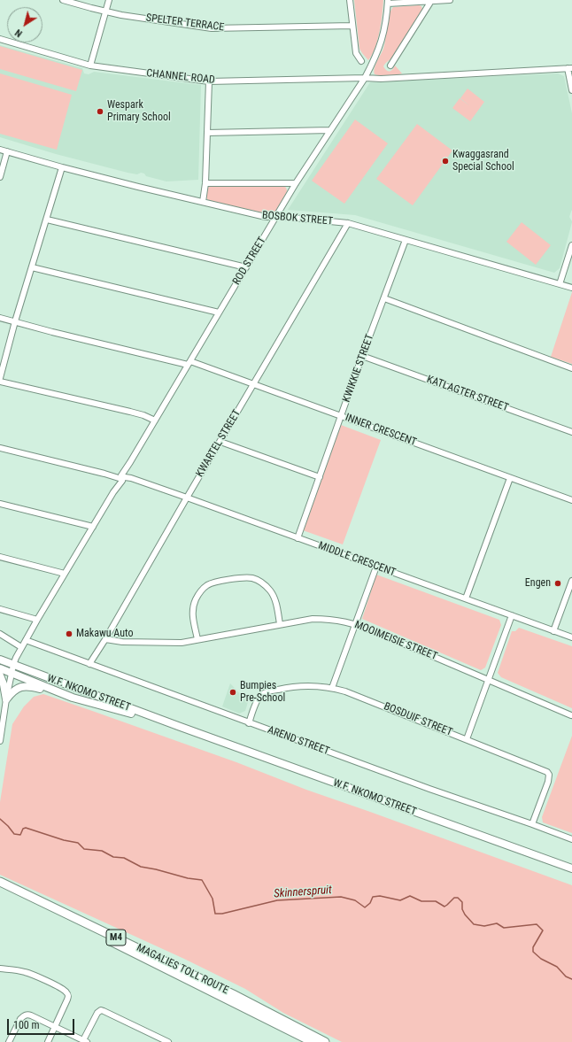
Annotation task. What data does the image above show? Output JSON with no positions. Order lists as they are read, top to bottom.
{
  "streets": {
    "highway": ["M4", "MAGALIES TOLL ROUTE"],
    "main road": ["W.F. NKOMO STREET"],
    "street": [
      "SPELTER TERRACE",
      "CHANNEL ROAD",
      "BOSBOK STREET",
      "ROD STREET",
      "KWIKKIE STREET",
      "KATLAGTER STREET",
      "INNER CRESCENT",
      "KWARTEL STREET",
      "MIDDLE CRESCENT",
      "MOOIMEISIE STREET",
      "BOSDUIF STREET",
      "AREND STREET"
    ]
  },
  "crossings": [
    ["CHANNEL ROAD", "ROD STREET"],
    ["BOSBOK STREET", "ROD STREET"],
    ["BOSBOK STREET", "KWIKKIE STREET"],
    ["BOSBOK STREET", "KWARTEL STREET"],
    ["ROD STREET", "INNER CRESCENT"],
    ["ROD STREET", "MIDDLE CRESCENT"],
    ["ROD STREET", "W.F. NKOMO STREET"],
    ["ROD STREET", "AREND STREET"],
    ["KWIKKIE STREET", "KATLAGTER STREET"],
    ["KWIKKIE STREET", "INNER CRESCENT"],
    ["KWIKKIE STREET", "MIDDLE CRESCENT"],
    ["INNER CRESCENT", "KWARTEL STREET"],
    ["KWARTEL STREET", "MIDDLE CRESCENT"],
    ["KWARTEL STREET", "MOOIMEISIE STREET"],
    ["KWARTEL STREET", "AREND STREET"],
    ["BOSDUIF STREET", "AREND STREET"]
  ],
  "water": ["Skinnerspruit"],
  "places": [
    "Wespark Primary School",
    "Kwaggasrand Special School",
    "Engen",
    "Makawu Auto",
    "Bumpies Pre-School"
  ],
  "scale_bar": "100 m",
  "north": "bottom left"
}
